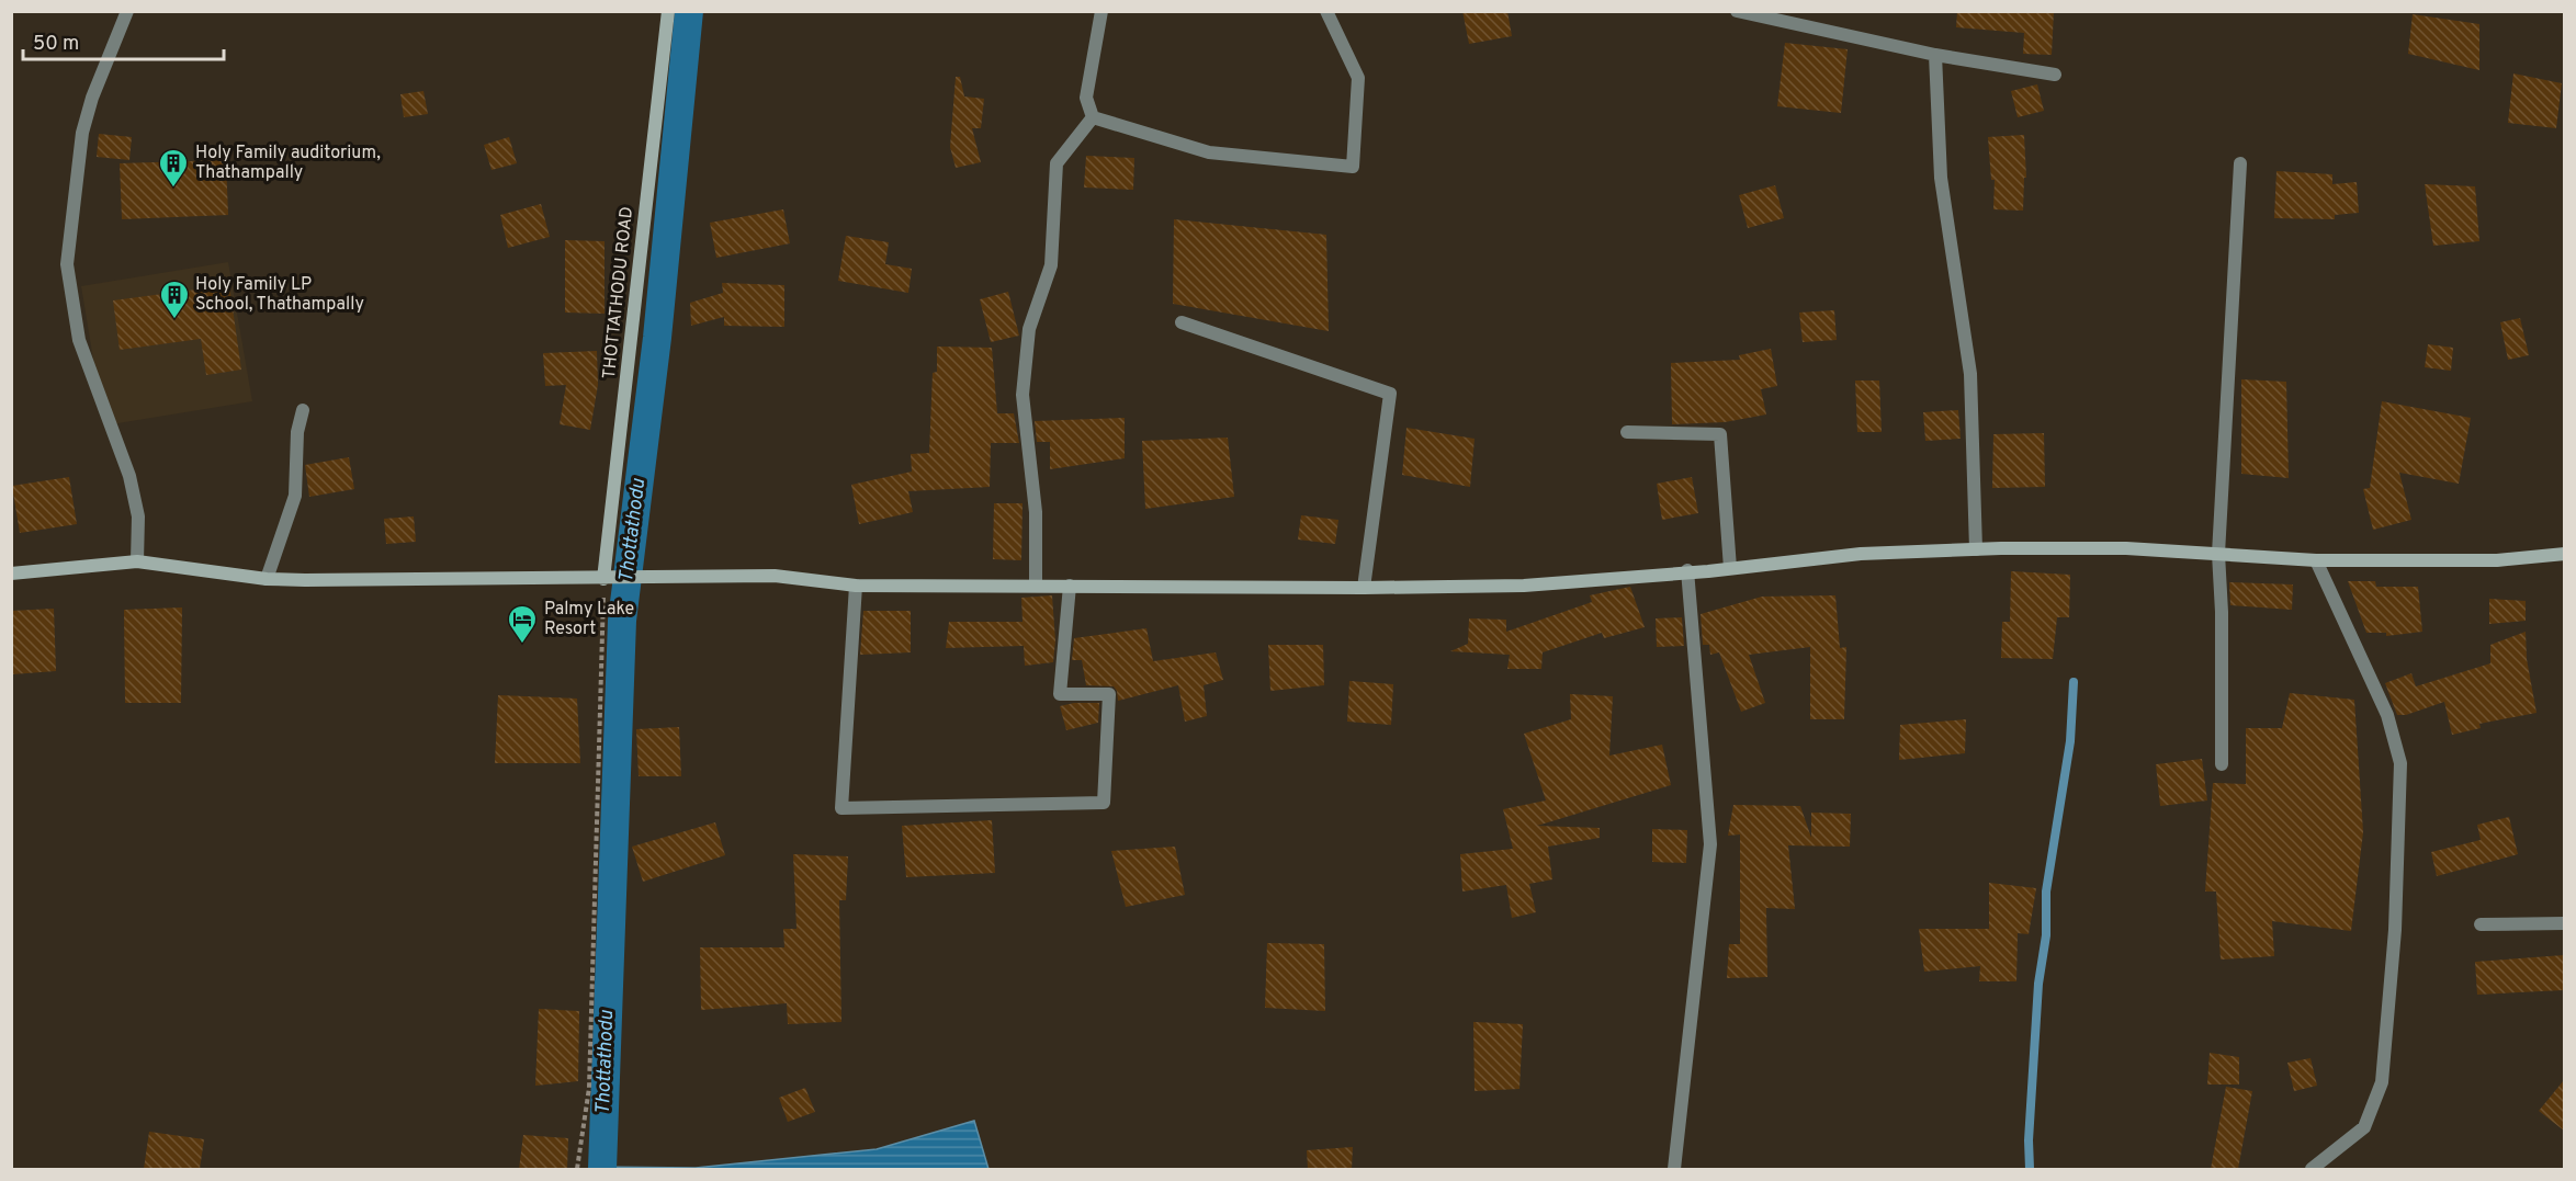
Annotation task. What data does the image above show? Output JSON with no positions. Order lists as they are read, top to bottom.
{
  "streets": {
    "main road": ["THOTTATHODU ROAD"]
  },
  "water": ["Thottathodu"],
  "places": {
    "building": ["Holy Family auditorium, Thathampally", "Holy Family LP School, Thathampally"],
    "hotel": ["Palmy Lake Resort"]
  },
  "scale_bar": "50 m"
}
